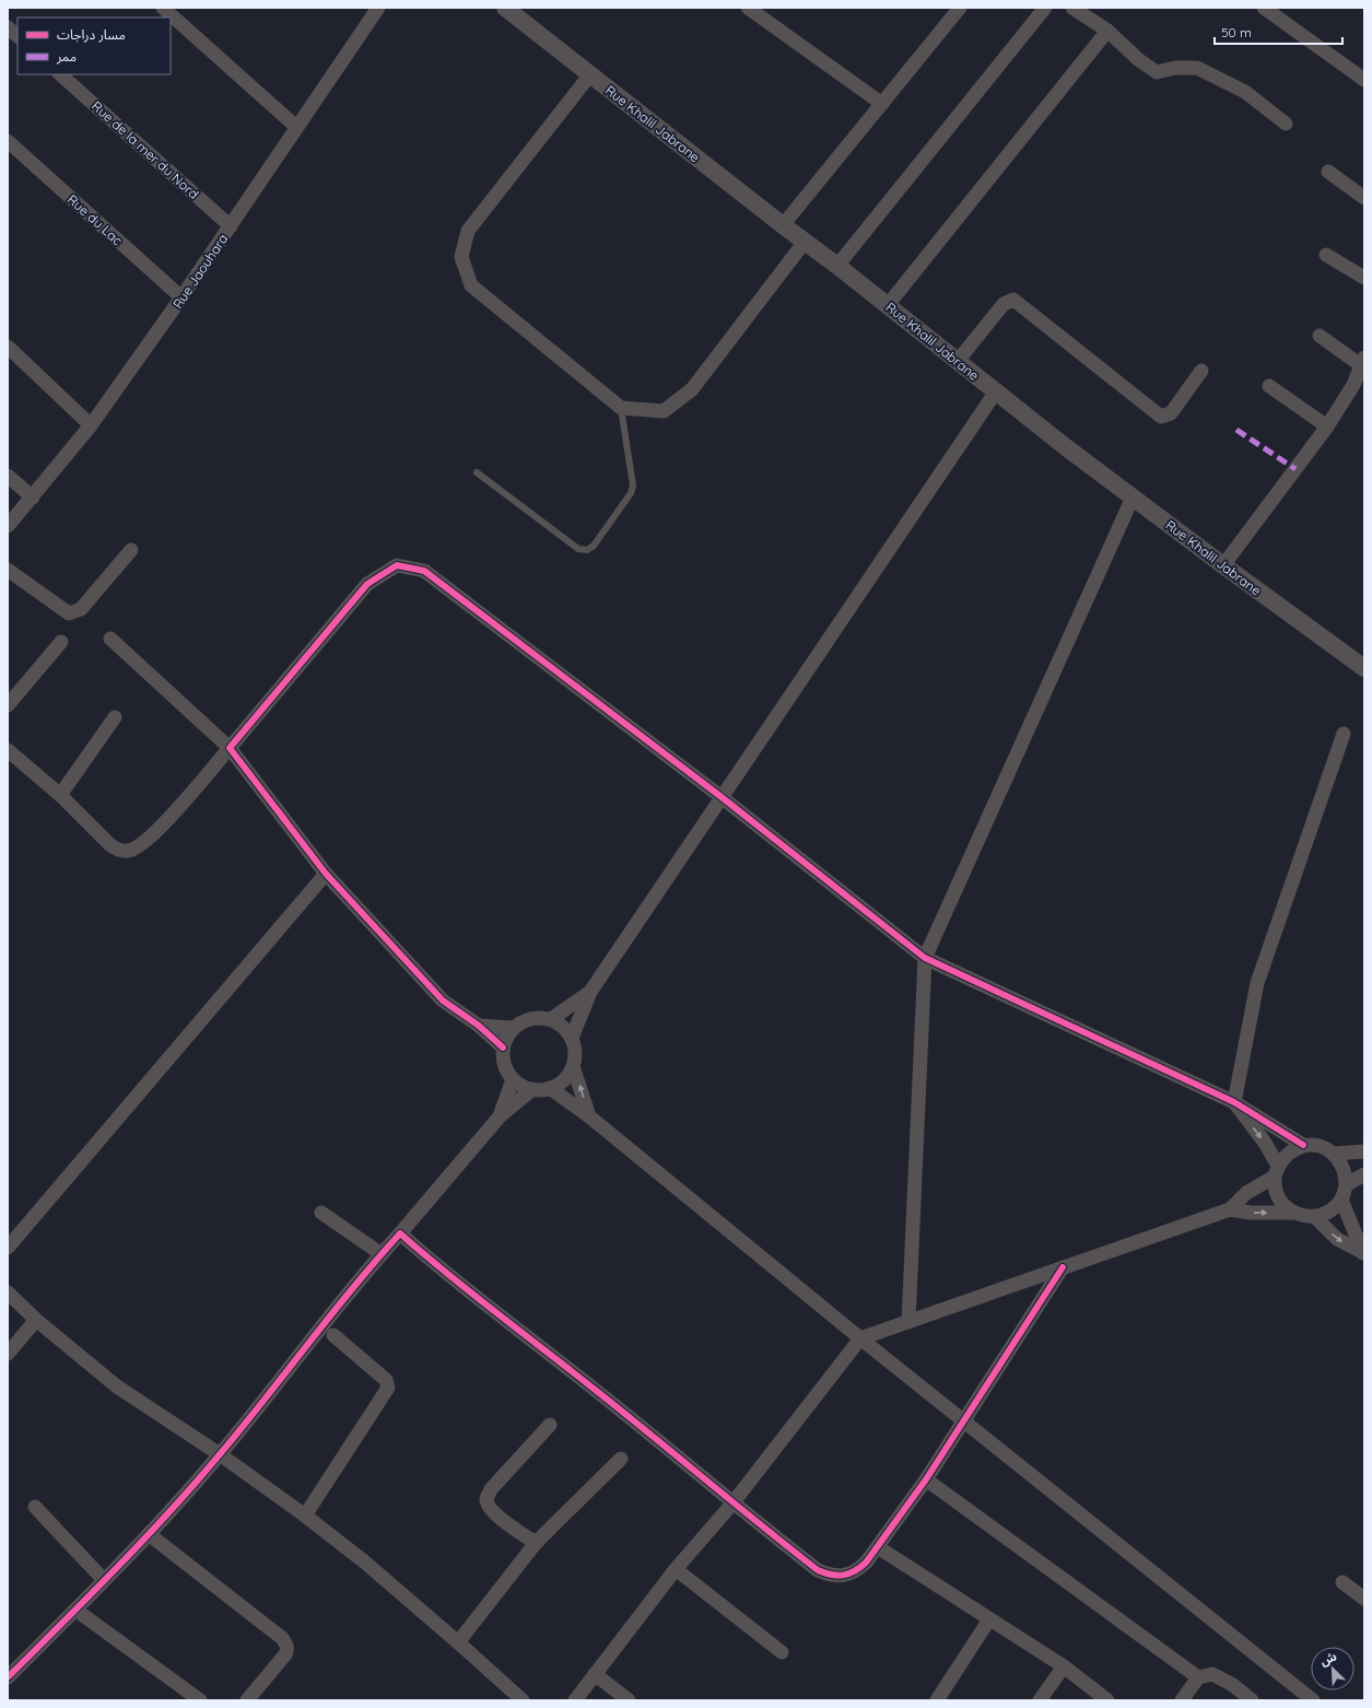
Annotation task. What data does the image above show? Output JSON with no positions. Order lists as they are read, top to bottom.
{
  "streets": {
    "street": [
      "Rue Khalil Jabrane",
      "Rue de la mer du Nord",
      "Rue du Lac",
      "Rue Jaouhara"
    ]
  },
  "crossings": [
    ["Rue de la mer du Nord", "Rue Jaouhara"],
    ["Rue du Lac", "Rue Jaouhara"]
  ],
  "legend": ["مسار دراجات", "ممر"],
  "scale_bar": "50 m",
  "north": "top left"
}
